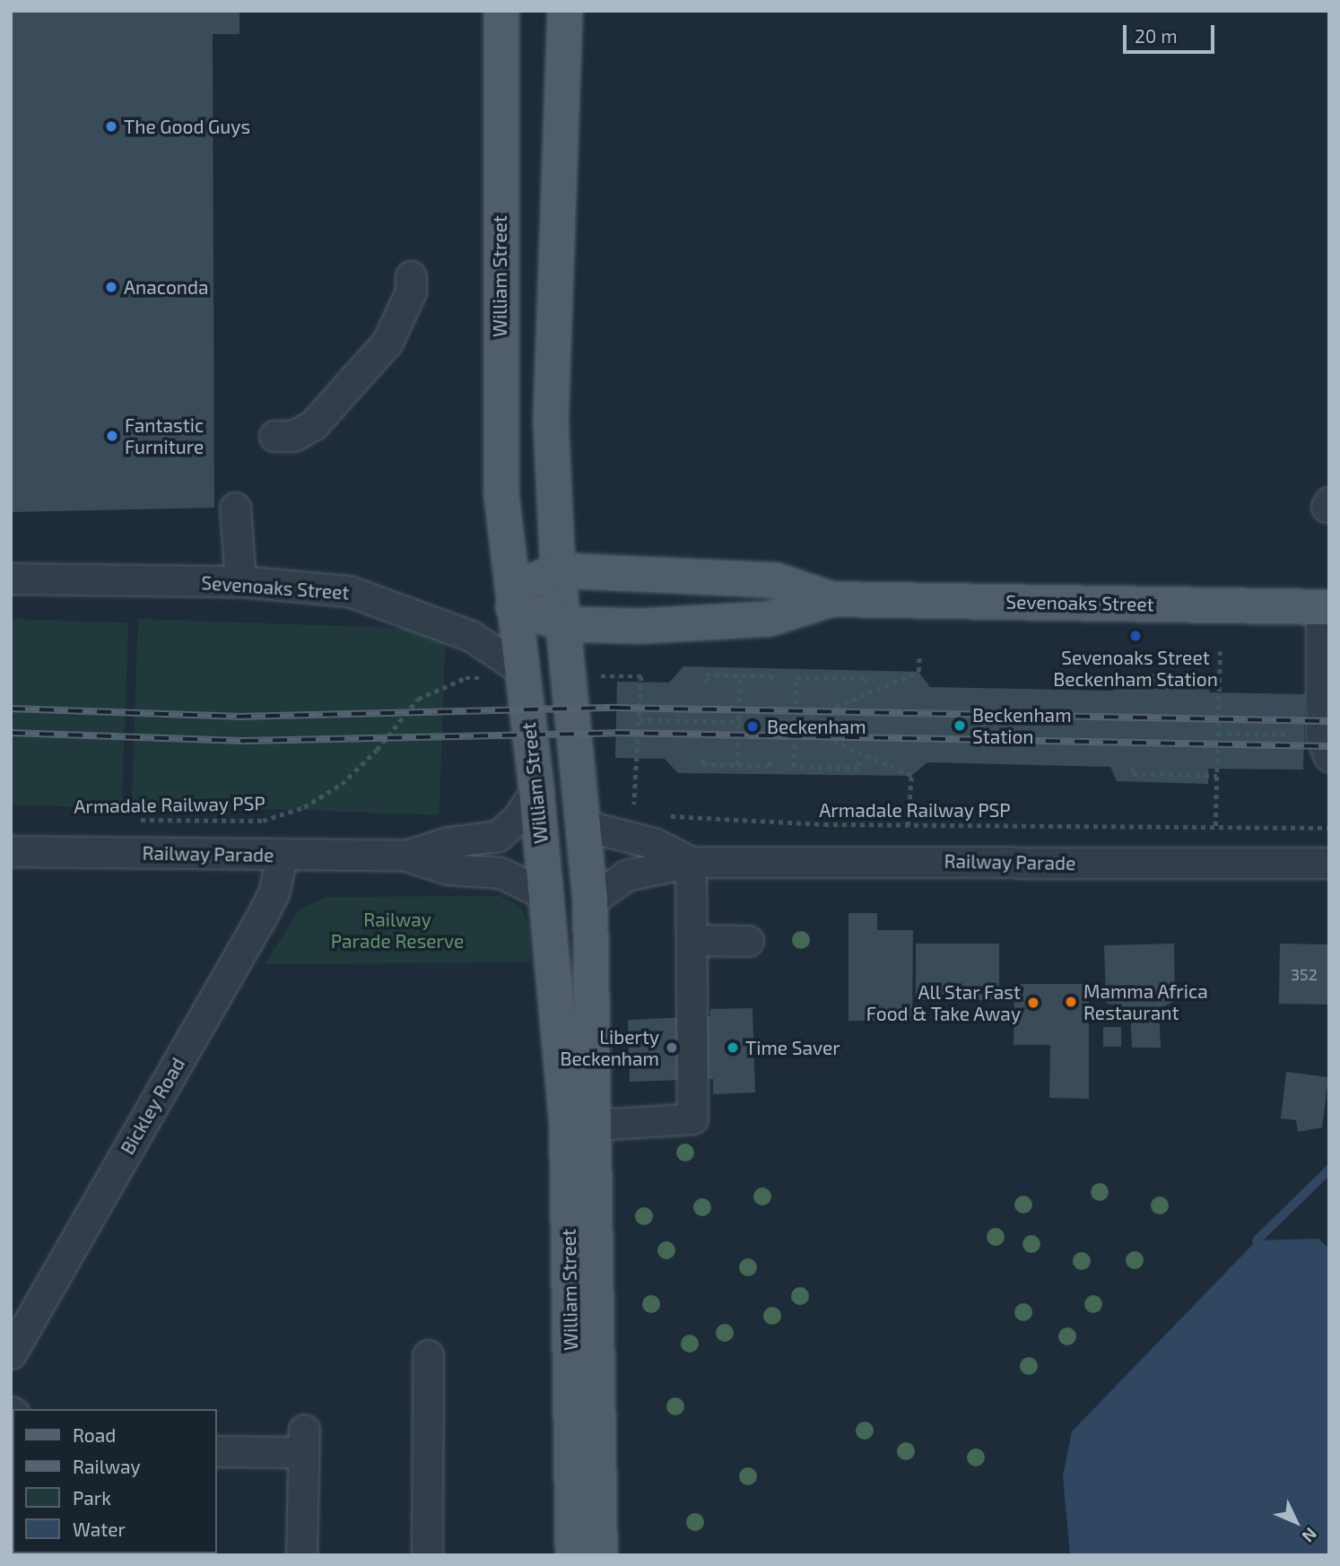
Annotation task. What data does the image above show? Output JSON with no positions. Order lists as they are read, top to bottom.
{
  "streets": {
    "main road": ["William Street", "Sevenoaks Street"],
    "street": ["Railway Parade", "Bickley Road"],
    "path": ["Armadale Railway PSP"]
  },
  "crossings": [
    ["William Street", "Sevenoaks Street"],
    ["William Street", "Railway Parade"],
    ["Railway Parade", "Bickley Road"]
  ],
  "parks": ["Railway Parade Reserve"],
  "places": [
    "The Good Guys",
    "Anaconda",
    "Fantastic Furniture",
    "Sevenoaks Street Beckenham Station",
    "Beckenham Station",
    "Beckenham",
    "Mamma Africa Restaurant",
    "All Star Fast Food & Take Away",
    "Liberty Beckenham",
    "Time Saver"
  ],
  "house_numbers": ["352"],
  "legend": [
    "Road",
    "Railway",
    "Park",
    "Water"
  ],
  "scale_bar": "20 m",
  "north": "bottom right"
}
